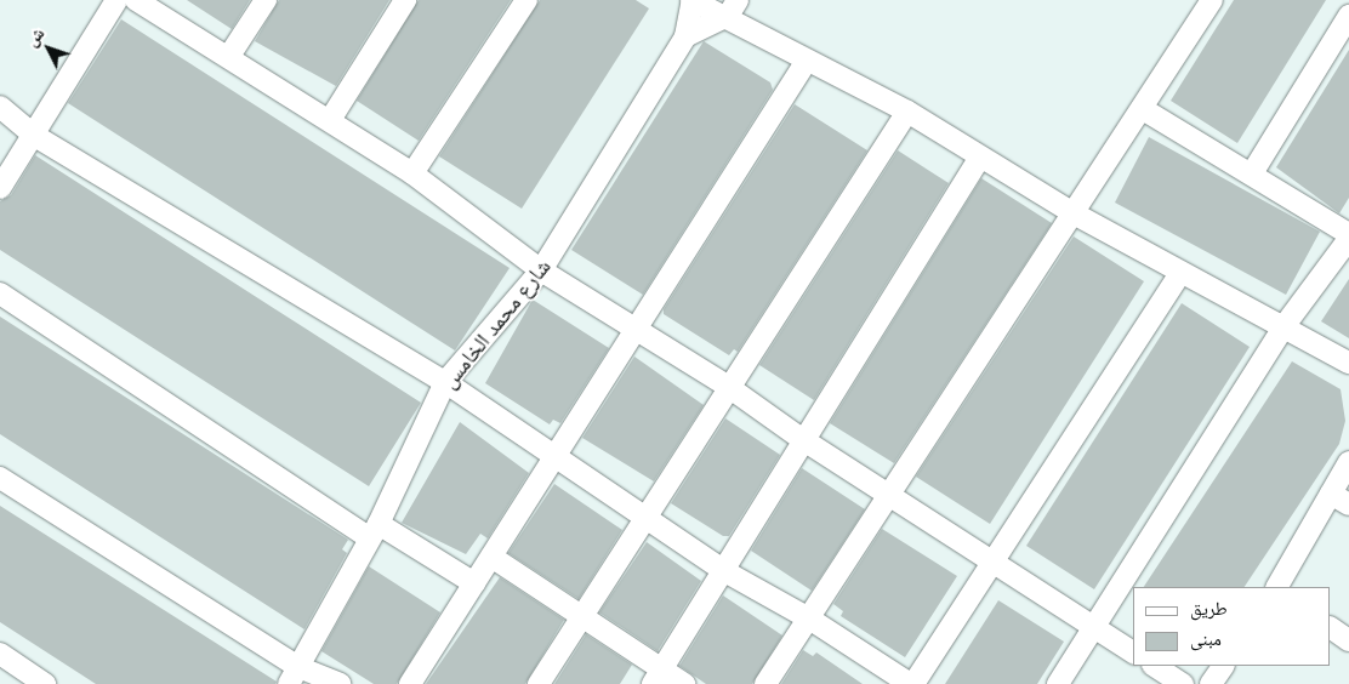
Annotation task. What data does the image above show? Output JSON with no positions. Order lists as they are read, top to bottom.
{
  "streets": {
    "street": ["شارع محمد الخامس"]
  },
  "legend": ["طريق", "مبنى"],
  "north": "top left"
}
